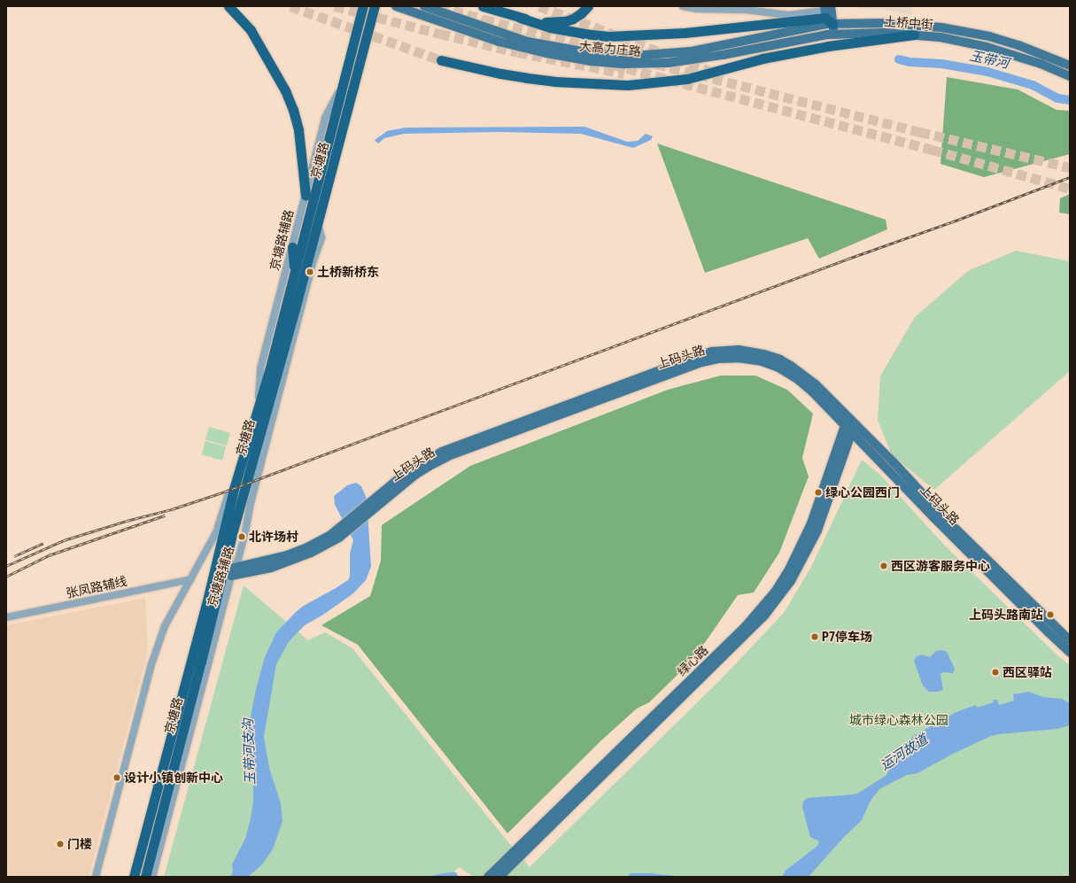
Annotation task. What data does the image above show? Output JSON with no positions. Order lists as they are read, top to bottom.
{
  "streets": {
    "highway": ["京塘路"],
    "main road": [
      "土桥中街",
      "大高力庄路",
      "上码头路",
      "绿心路"
    ],
    "street": ["京塘路辅路", "张凤路辅线"]
  },
  "crossings": [
    ["土桥中街", "大高力庄路"],
    ["京塘路", "京塘路辅路"],
    ["京塘路辅路", "上码头路"],
    ["京塘路辅路", "张凤路辅线"],
    ["上码头路", "绿心路"]
  ],
  "water": ["玉带河", "玉带河支沟", "运河故道"],
  "parks": ["城市绿心森林公园"],
  "places": [
    "土桥新桥东",
    "绿心公园西门",
    "北许场村",
    "西区游客服务中心",
    "上码头路南站",
    "P7停车场",
    "西区驿站",
    "设计小镇创新中心",
    "门楼"
  ]
}
